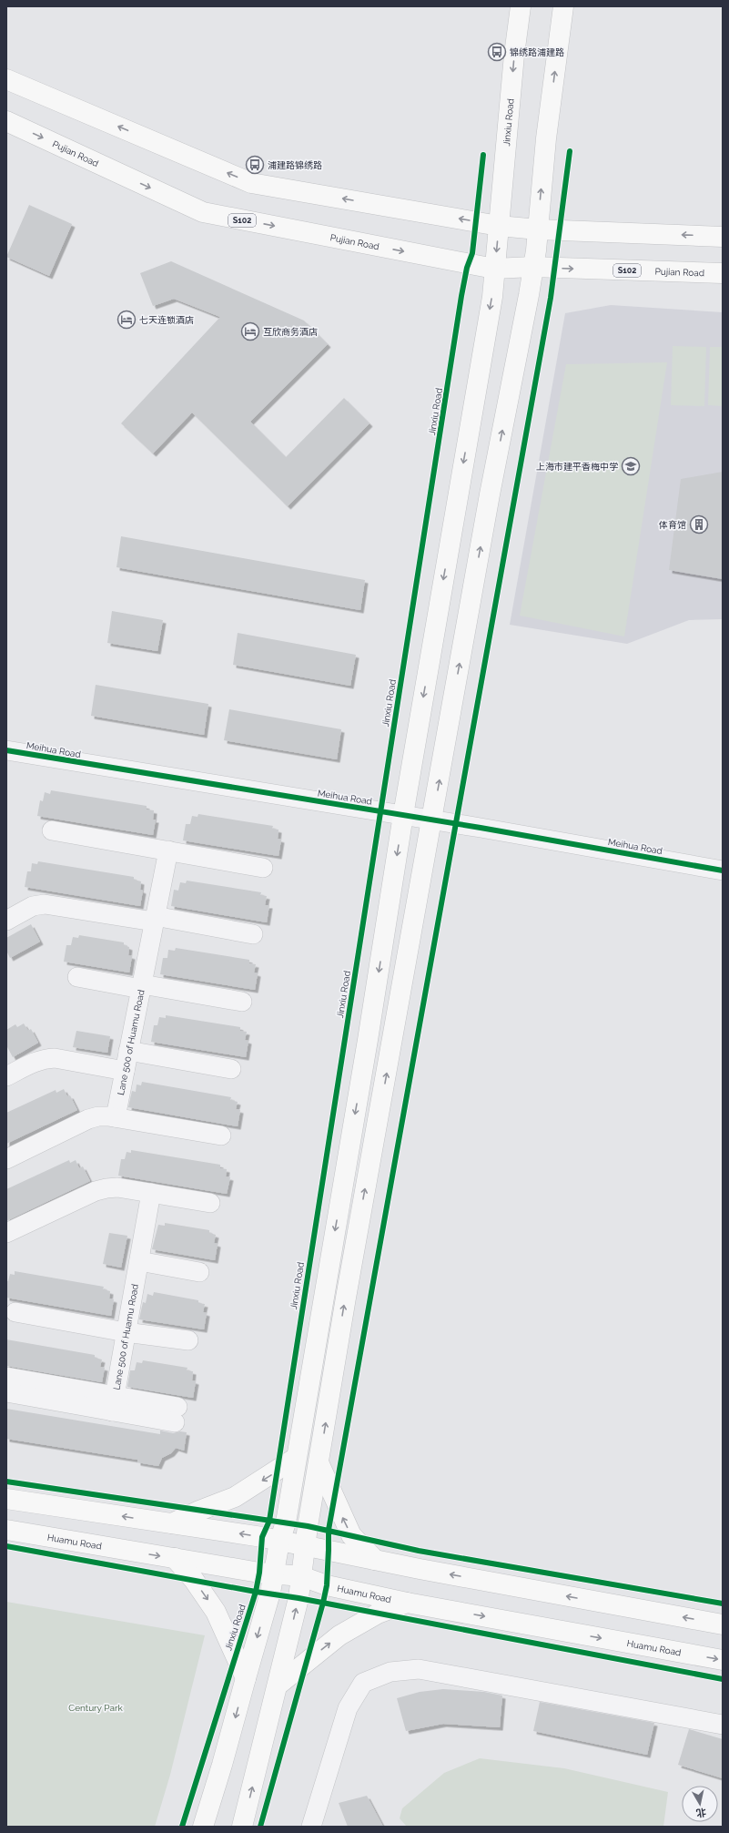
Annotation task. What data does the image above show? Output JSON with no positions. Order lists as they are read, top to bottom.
{
  "streets": {
    "main road": [
      "Jinxiu Road",
      "Pujian Road",
      "S102",
      "Huamu Road"
    ],
    "street": ["Meihua Road", "Lane 500 of Huamu Road"]
  },
  "crossings": [
    ["Jinxiu Road", "Pujian Road"],
    ["Jinxiu Road", "Meihua Road"],
    ["Jinxiu Road", "Huamu Road"]
  ],
  "parks": ["Century Park"],
  "places": {
    "bus stop": ["锦绣路浦建路", "浦建路锦绣路"],
    "hotel": ["七天连锁酒店", "互欣商务酒店"],
    "school or university": ["上海市建平香梅中学"],
    "building": ["体育馆"]
  },
  "north": "bottom"
}
